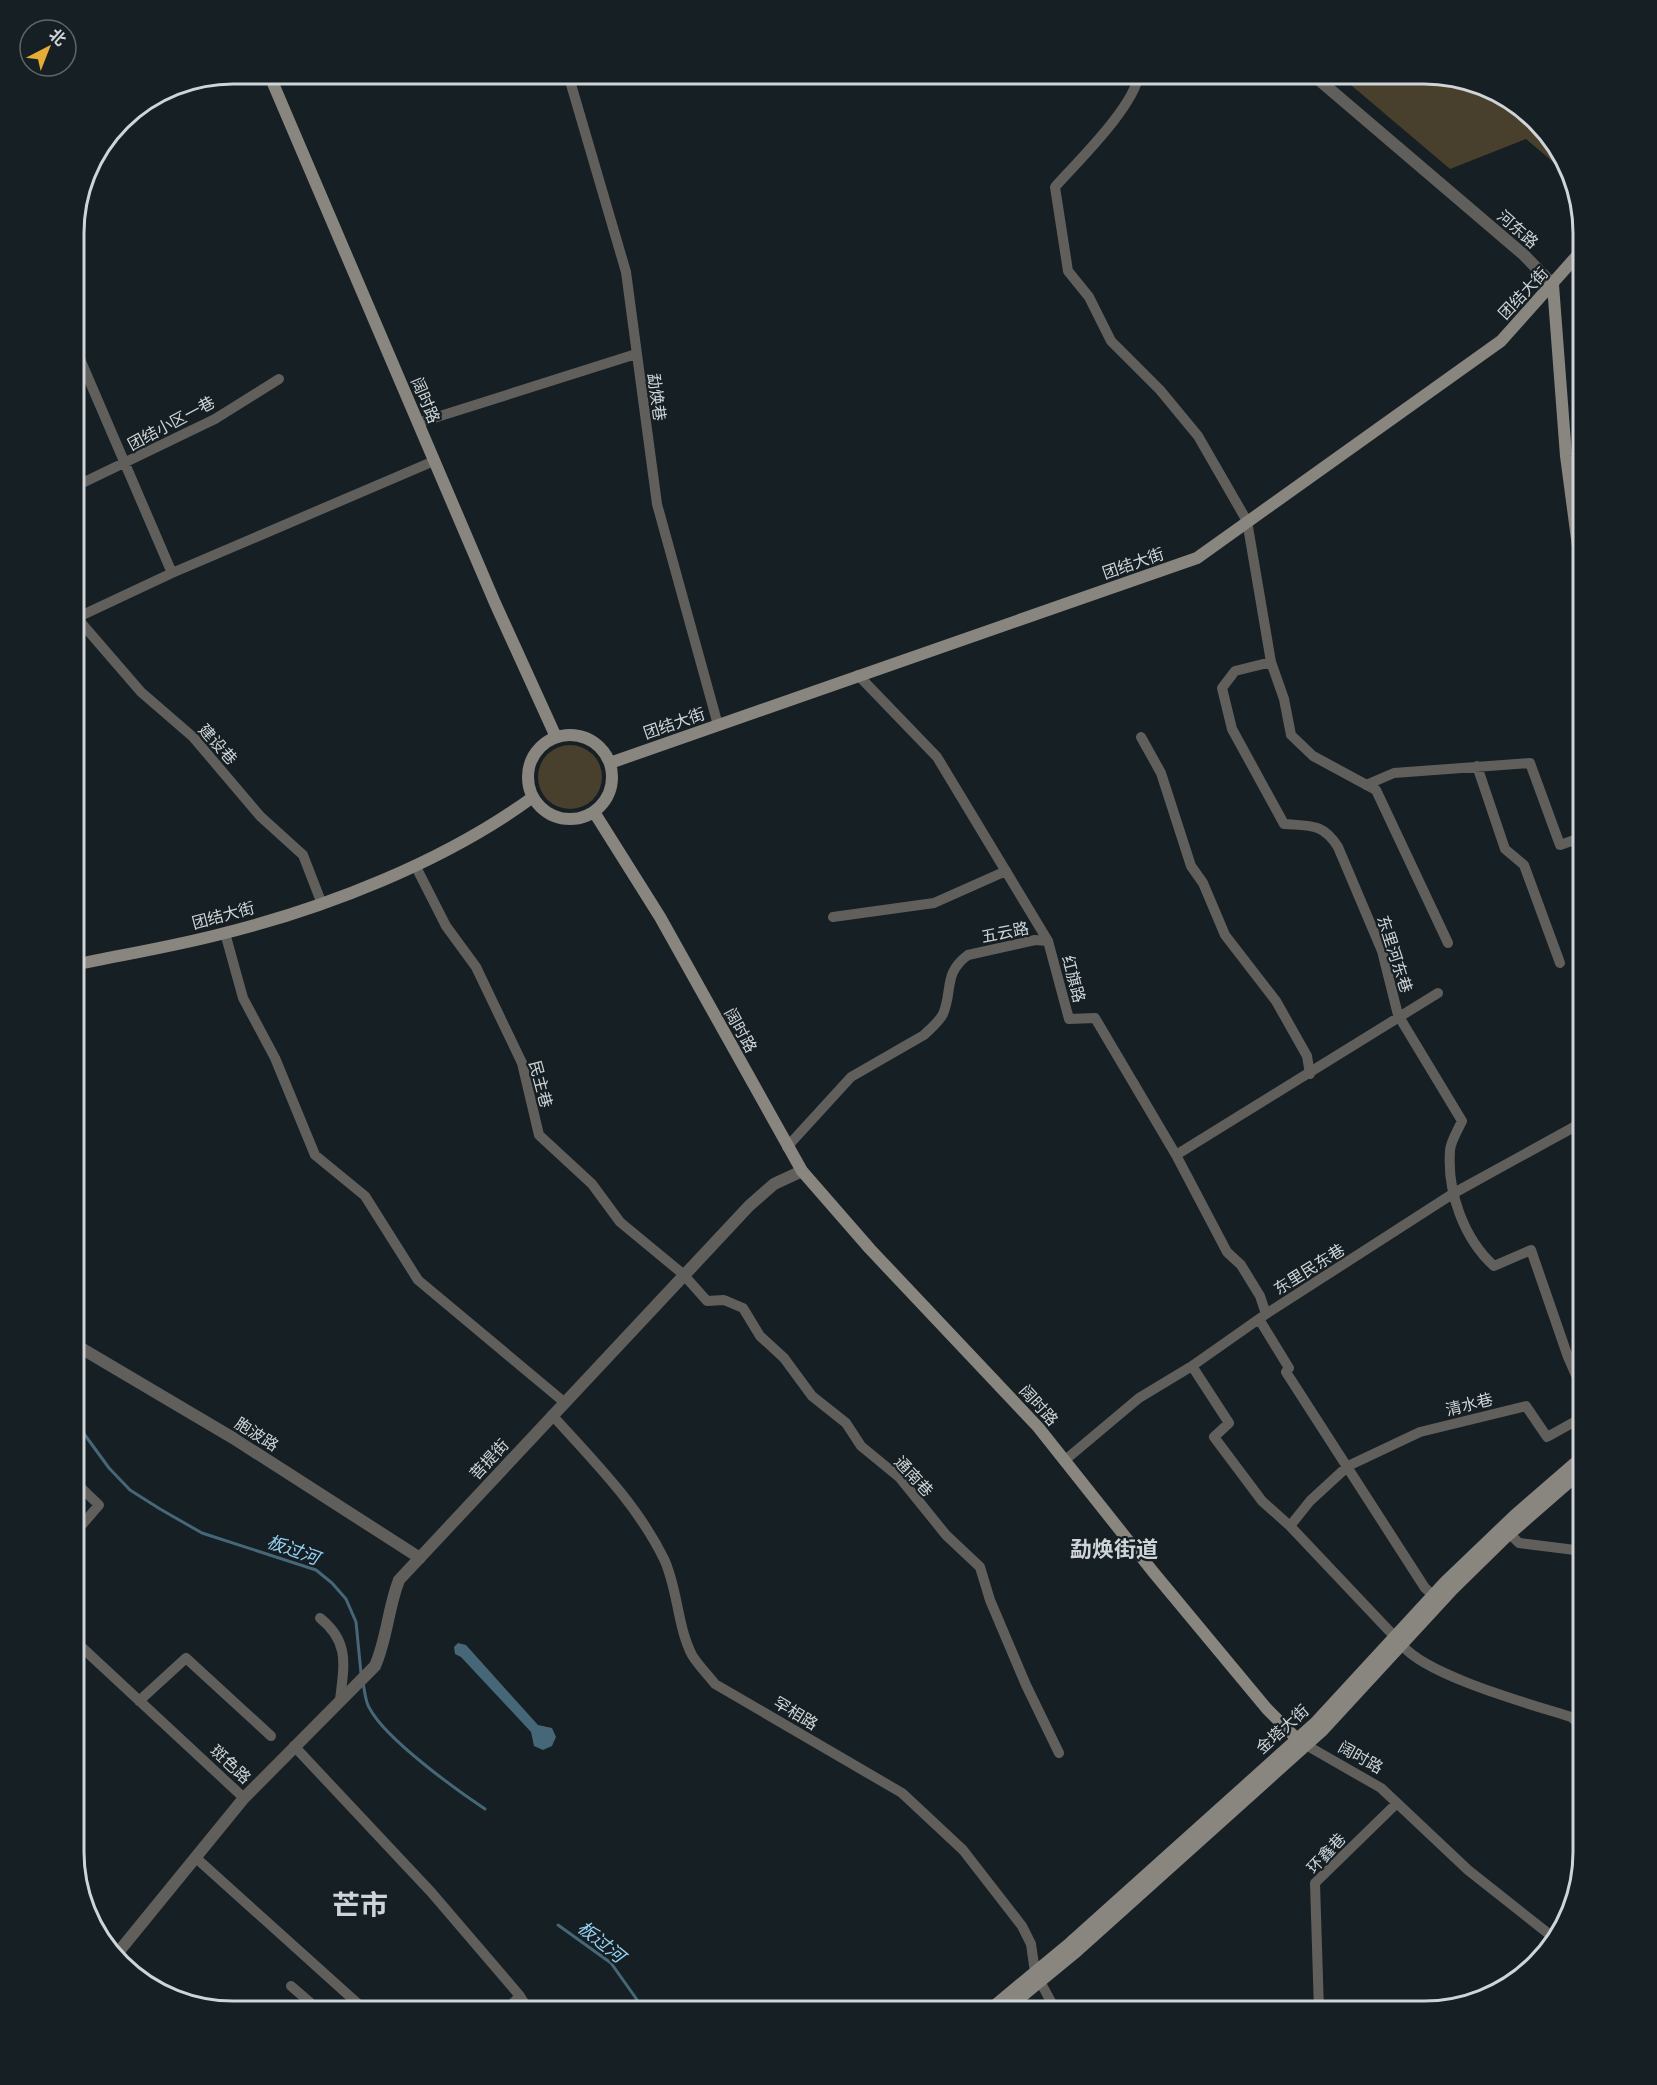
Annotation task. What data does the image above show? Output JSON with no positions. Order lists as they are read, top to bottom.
{
  "streets": {
    "main road": ["团结大街", "阔时路", "金塔大街"],
    "street": [
      "河东路",
      "勐焕巷",
      "团结小区一巷",
      "建设巷",
      "五云路",
      "东里河东巷",
      "红旗路",
      "民主巷",
      "东里民东巷",
      "清水巷",
      "胞波路",
      "菩提街",
      "通南巷",
      "罕相路",
      "斑色路",
      "环鑫巷"
    ]
  },
  "crossings": [
    ["河东路", "团结大街"],
    ["团结大街", "勐焕巷"],
    ["团结大街", "阔时路"],
    ["团结大街", "建设巷"],
    ["团结大街", "红旗路"],
    ["团结大街", "民主巷"],
    ["阔时路", "五云路"],
    ["阔时路", "东里民东巷"],
    ["阔时路", "菩提街"],
    ["阔时路", "金塔大街"],
    ["阔时路", "环鑫巷"],
    ["五云路", "红旗路"],
    ["东里河东巷", "东里民东巷"],
    ["红旗路", "东里民东巷"],
    ["民主巷", "菩提街"],
    ["民主巷", "通南巷"],
    ["胞波路", "菩提街"],
    ["菩提街", "通南巷"],
    ["菩提街", "罕相路"],
    ["菩提街", "斑色路"],
    ["罕相路", "金塔大街"]
  ],
  "districts": ["勐焕街道", "芒市"],
  "water": ["板过河"],
  "north": "top right"
}
